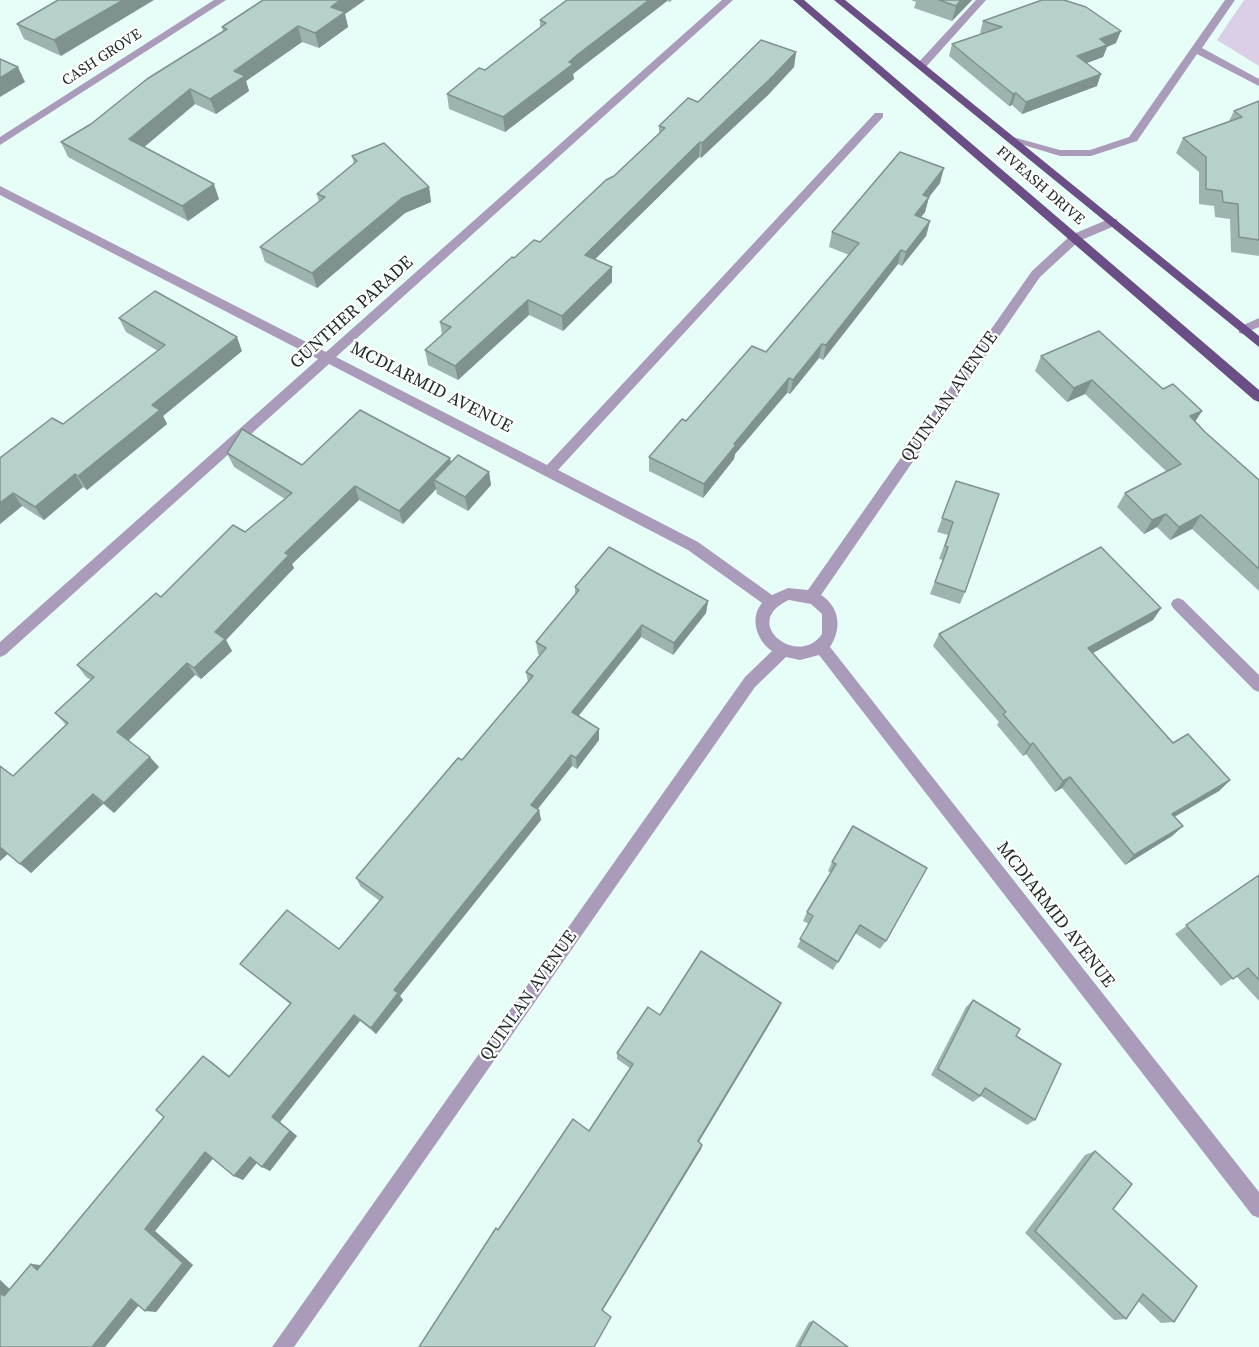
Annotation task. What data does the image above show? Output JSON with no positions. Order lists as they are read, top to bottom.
{
  "streets": {
    "main road": ["FIVEASH DRIVE"],
    "street": [
      "CASH GROVE",
      "GUNTHER PARADE",
      "MCDIARMID AVENUE",
      "QUINLAN AVENUE"
    ]
  },
  "crossings": [
    ["FIVEASH DRIVE", "QUINLAN AVENUE"],
    ["GUNTHER PARADE", "MCDIARMID AVENUE"],
    ["MCDIARMID AVENUE", "QUINLAN AVENUE"]
  ]
}
